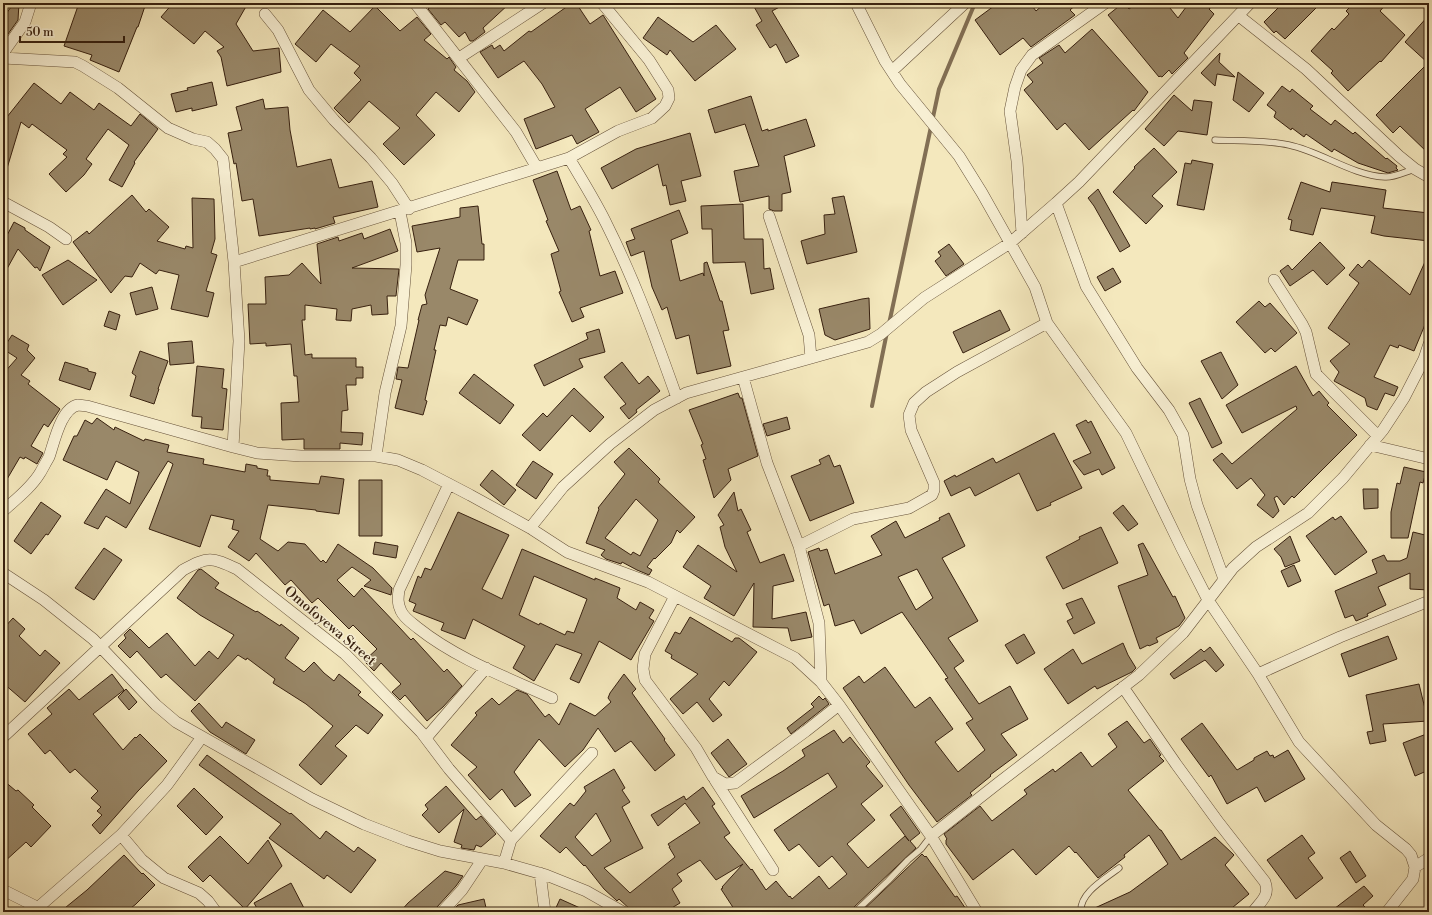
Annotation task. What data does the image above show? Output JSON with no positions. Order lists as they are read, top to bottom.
{
  "streets": {
    "street": ["Omofoyewa Street"]
  },
  "scale_bar": "50 m"
}
